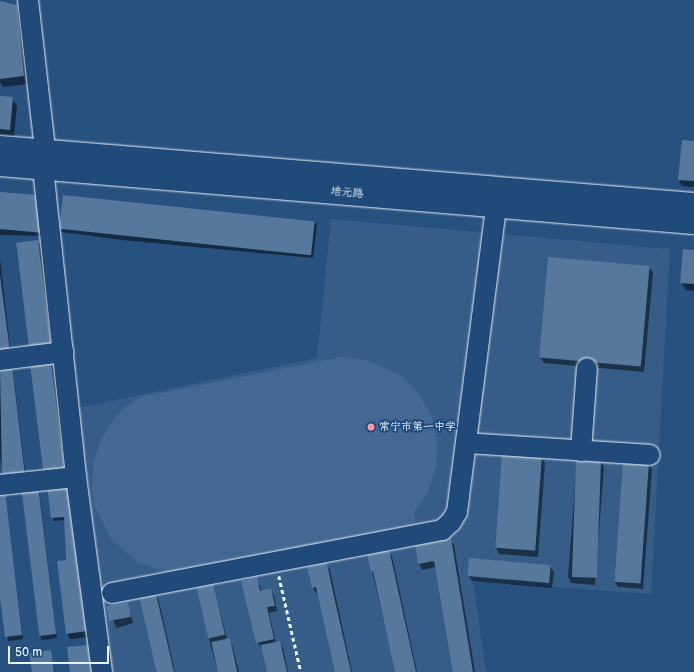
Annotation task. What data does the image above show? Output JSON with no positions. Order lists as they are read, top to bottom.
{
  "streets": {
    "main road": ["培元路"]
  },
  "places": ["常宁市第一中学"],
  "scale_bar": "50 m"
}
